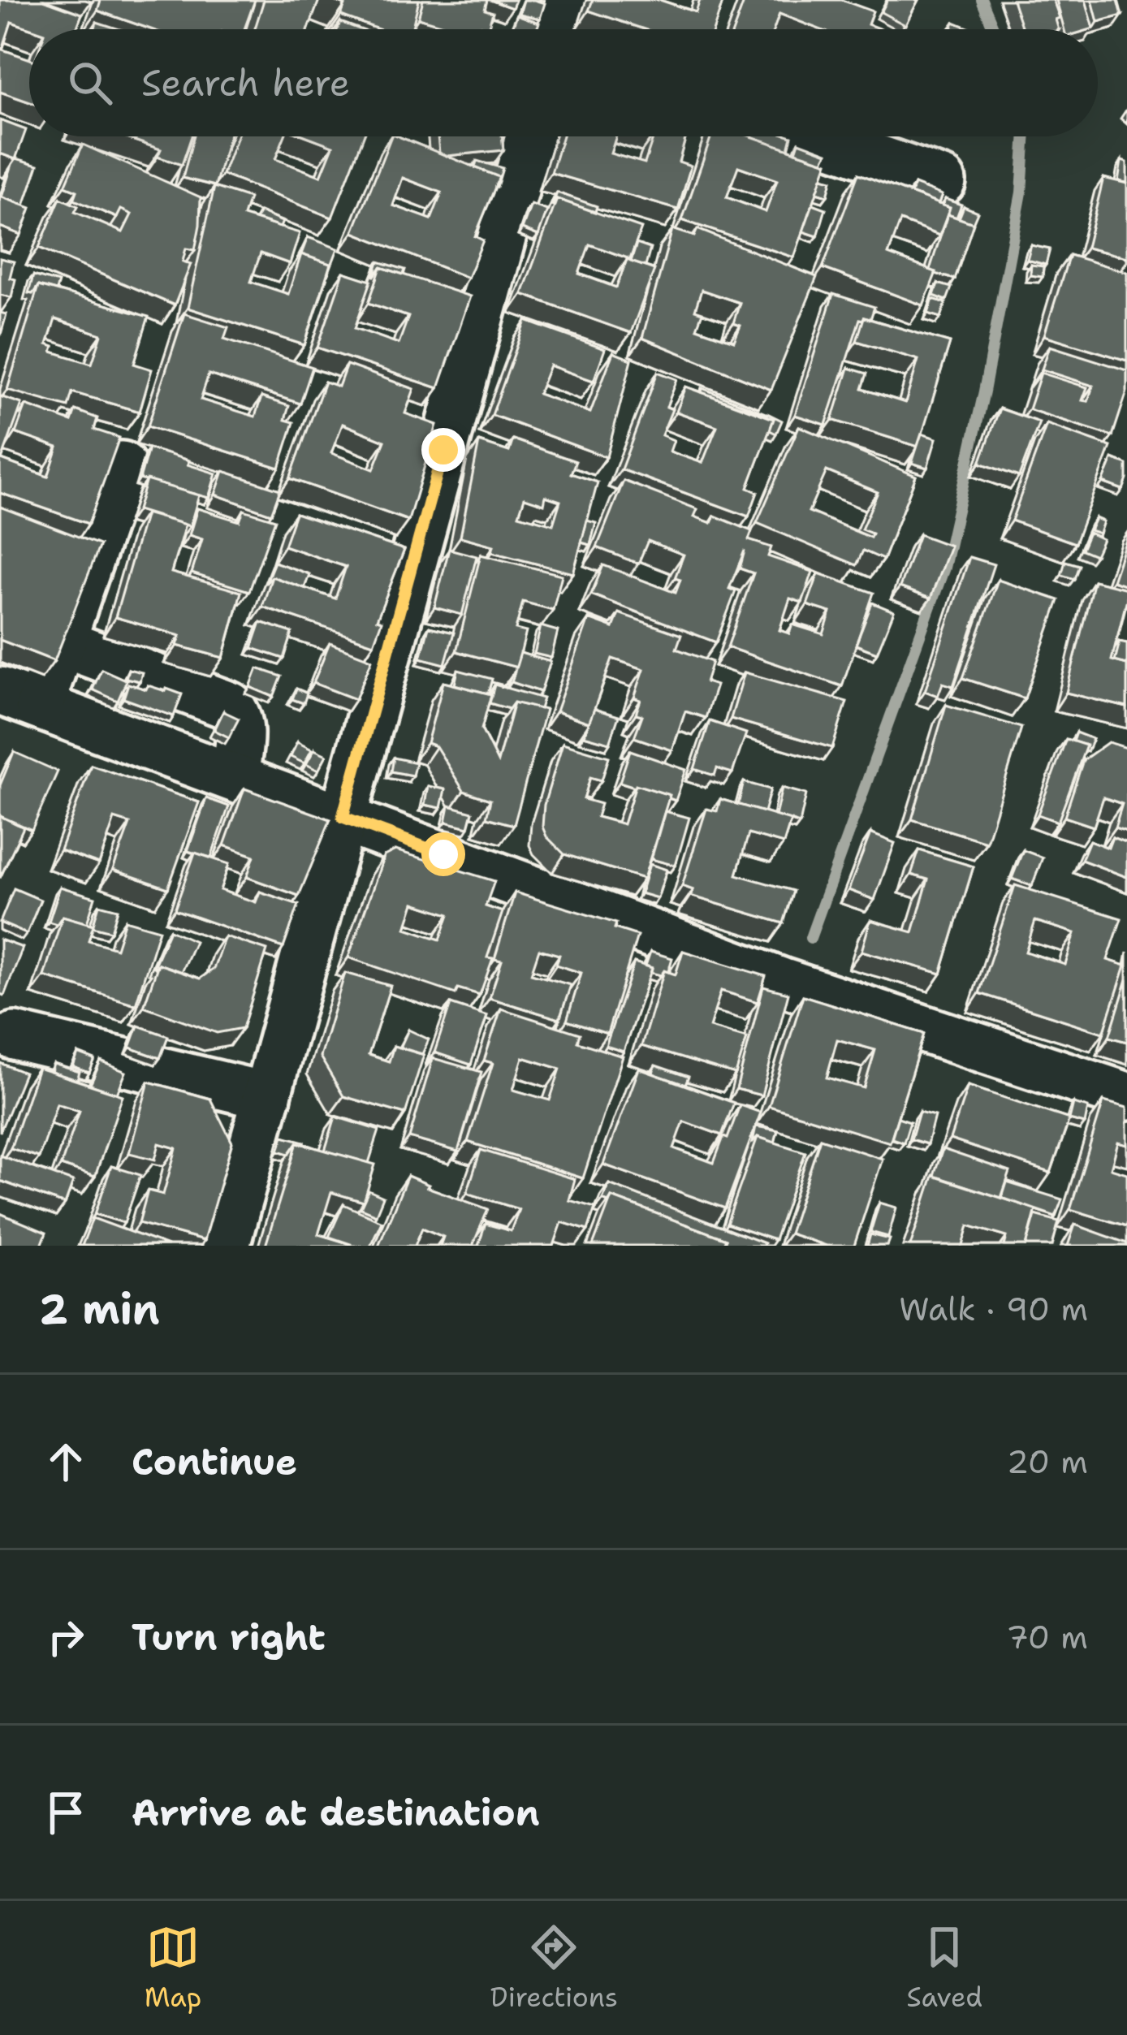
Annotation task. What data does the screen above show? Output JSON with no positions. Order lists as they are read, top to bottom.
{
  "page": {
    "search": "Search here",
    "heading": ["2 min", "Walk · 90 m"],
    "list": [
      ["Continue", "20 m"],
      ["Turn right", "70 m"],
      "Arrive at destination"
    ],
    "nav": ["Map", "Directions", "Saved"]
  }
}
